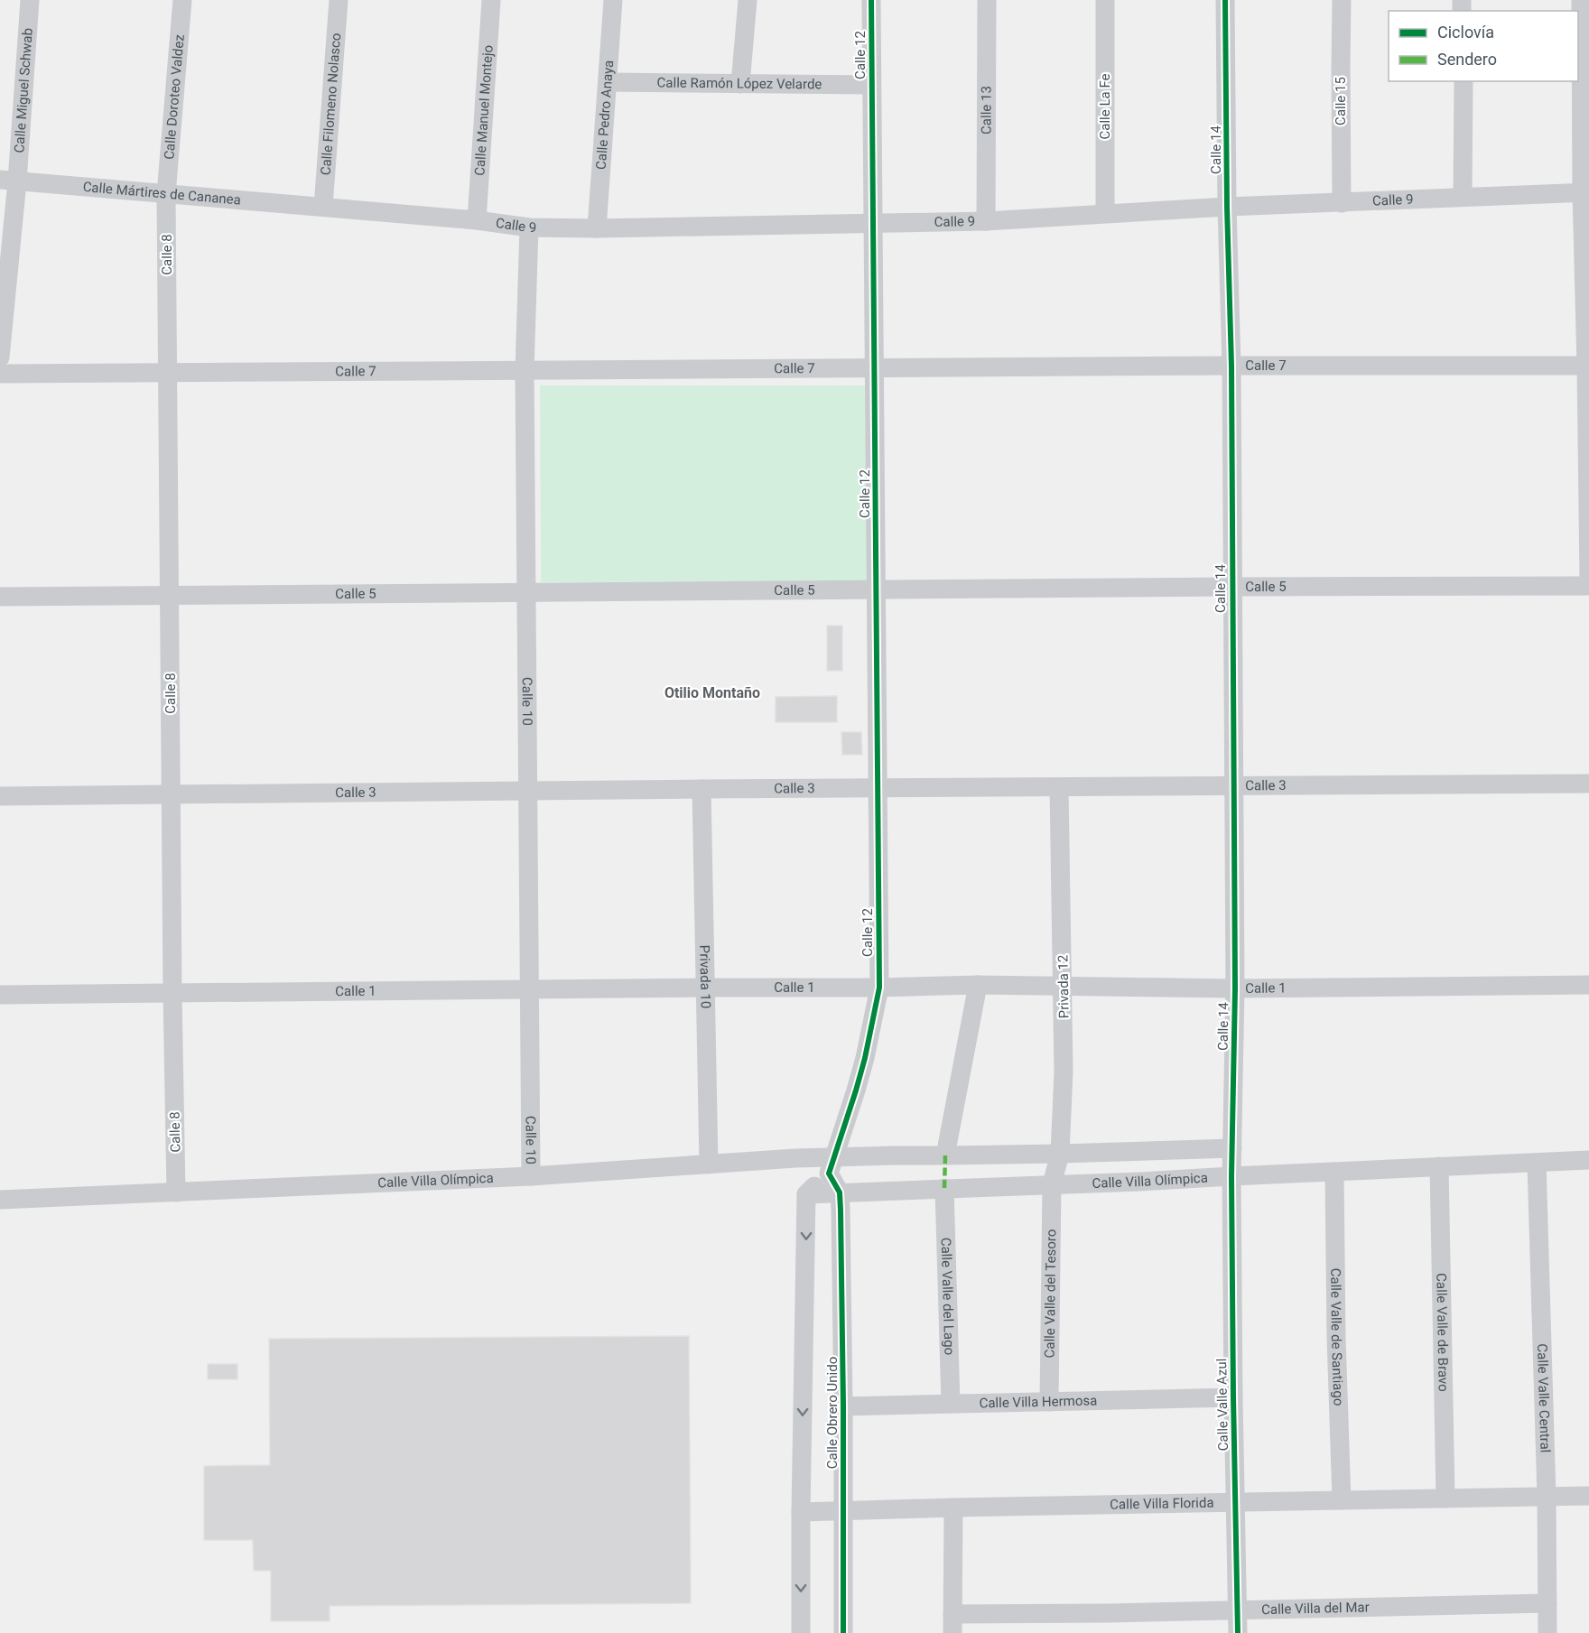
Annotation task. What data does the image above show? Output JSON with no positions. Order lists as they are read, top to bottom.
{
  "streets": {
    "street": [
      "Calle 12",
      "Calle Ramón López Velarde",
      "Calle Miguel Schwab",
      "Calle Doroteo Valdez",
      "Calle 15",
      "Calle Filomeno Nolasco",
      "Calle La Fe",
      "Calle Manuel Montejo",
      "Calle 13",
      "Calle Pedro Anaya",
      "Calle 14",
      "Calle Mártires de Cananea",
      "Calle 9",
      "Calle 8",
      "Calle 7",
      "Calle 5",
      "Calle 10",
      "Calle 3",
      "Privada 10",
      "Privada 12",
      "Calle 1",
      "Calle Villa Olímpica",
      "Calle Valle del Tesoro",
      "Calle Valle del Lago",
      "Calle Valle de Bravo",
      "Calle Valle de Santiago",
      "Calle Valle Central",
      "Calle Villa Hermosa",
      "Calle Valle Azul",
      "Calle Obrero Unido",
      "Calle Villa Florida",
      "Calle Villa del Mar"
    ]
  },
  "crossings": [
    ["Calle 12", "Calle Ramón López Velarde"],
    ["Calle 12", "Calle 9"],
    ["Calle 12", "Calle 7"],
    ["Calle 12", "Calle 5"],
    ["Calle 12", "Calle 3"],
    ["Calle 12", "Calle 1"],
    ["Calle Ramón López Velarde", "Calle Pedro Anaya"],
    ["Calle Miguel Schwab", "Calle Mártires de Cananea"],
    ["Calle Doroteo Valdez", "Calle Mártires de Cananea"],
    ["Calle Doroteo Valdez", "Calle 8"],
    ["Calle 15", "Calle 9"],
    ["Calle Filomeno Nolasco", "Calle Mártires de Cananea"],
    ["Calle Filomeno Nolasco", "Calle 9"],
    ["Calle La Fe", "Calle 9"],
    ["Calle Manuel Montejo", "Calle 9"],
    ["Calle 13", "Calle 9"],
    ["Calle Pedro Anaya", "Calle 9"],
    ["Calle 14", "Calle 9"],
    ["Calle 14", "Calle 7"],
    ["Calle 14", "Calle 5"],
    ["Calle 14", "Calle 3"],
    ["Calle 14", "Calle 1"],
    ["Calle 14", "Calle Villa Olímpica"],
    ["Calle 14", "Calle Valle Azul"],
    ["Calle Mártires de Cananea", "Calle 9"],
    ["Calle Mártires de Cananea", "Calle 8"],
    ["Calle 9", "Calle 10"],
    ["Calle 8", "Calle 7"],
    ["Calle 8", "Calle 5"],
    ["Calle 8", "Calle 3"],
    ["Calle 8", "Calle 1"],
    ["Calle 8", "Calle Villa Olímpica"],
    ["Calle 7", "Calle 10"],
    ["Calle 5", "Calle 10"],
    ["Calle 10", "Calle 3"],
    ["Calle 10", "Calle 1"],
    ["Calle 10", "Calle Villa Olímpica"],
    ["Calle 3", "Privada 10"],
    ["Calle 3", "Privada 12"],
    ["Privada 10", "Calle 1"],
    ["Privada 10", "Calle Villa Olímpica"],
    ["Privada 12", "Calle 1"],
    ["Privada 12", "Calle Villa Olímpica"],
    ["Privada 12", "Calle Valle del Tesoro"],
    ["Calle Villa Olímpica", "Calle Valle del Tesoro"],
    ["Calle Villa Olímpica", "Calle Valle del Lago"],
    ["Calle Villa Olímpica", "Calle Valle de Bravo"],
    ["Calle Villa Olímpica", "Calle Valle de Santiago"],
    ["Calle Villa Olímpica", "Calle Valle Central"],
    ["Calle Villa Olímpica", "Calle Valle Azul"],
    ["Calle Villa Olímpica", "Calle Obrero Unido"],
    ["Calle Valle del Tesoro", "Calle Villa Hermosa"],
    ["Calle Valle del Lago", "Calle Villa Hermosa"],
    ["Calle Valle de Bravo", "Calle Villa Florida"],
    ["Calle Valle de Santiago", "Calle Villa Florida"],
    ["Calle Valle Central", "Calle Villa Florida"],
    ["Calle Valle Central", "Calle Villa del Mar"],
    ["Calle Villa Hermosa", "Calle Valle Azul"],
    ["Calle Villa Hermosa", "Calle Obrero Unido"],
    ["Calle Valle Azul", "Calle Villa Florida"],
    ["Calle Valle Azul", "Calle Villa del Mar"],
    ["Calle Obrero Unido", "Calle Villa Florida"]
  ],
  "districts": ["Otilio Montaño"],
  "legend": ["Ciclovía", "Sendero"]
}
